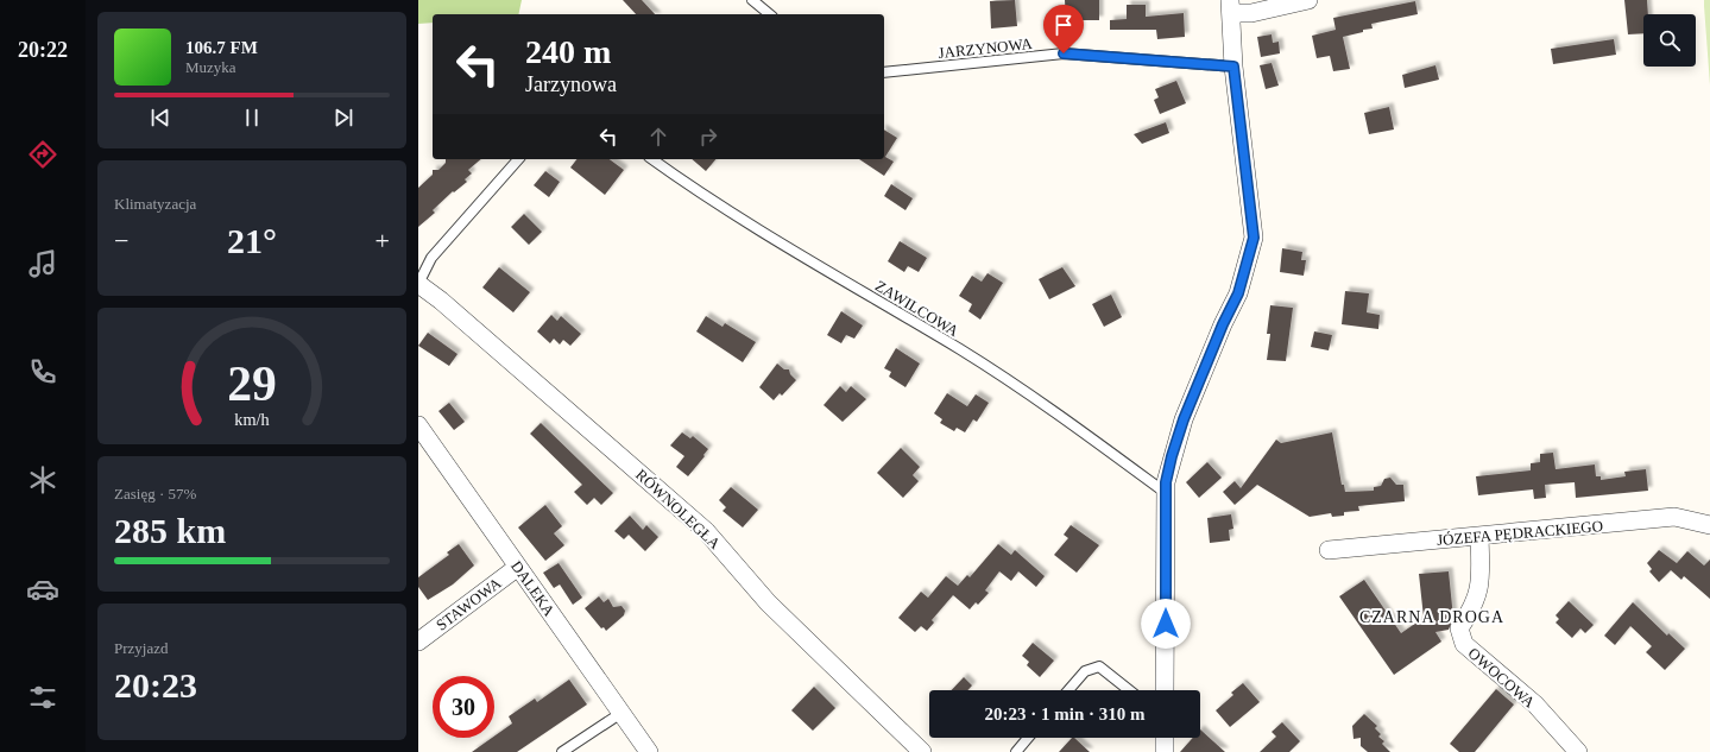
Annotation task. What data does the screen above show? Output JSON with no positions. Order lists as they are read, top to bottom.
{
  "streets": {
    "street": [
      "RÓWNOLEGŁA",
      "JÓZEFA PĘDRACKIEGO",
      "DALEKA",
      "STAWOWA",
      "OWOCOWA"
    ],
    "lane": ["JARZYNOWA", "ZAWILCOWA"]
  },
  "crossings": [
    ["JÓZEFA PĘDRACKIEGO", "OWOCOWA"],
    ["DALEKA", "STAWOWA"]
  ],
  "districts": ["CZARNA DROGA"],
  "page": {
    "tabs": "20:22",
    "turn": ["240 m", "Jarzynowa"],
    "song": ["106.7 FM", "Muzyka"],
    "tile": [
      "Klimatyzacja",
      ["Zasięg · 57%", "285 km"],
      ["Przyjazd", "20:23"]
    ],
    "heat": ["−", "21°", "+"],
    "limit": "30",
    "trip": "20:23 · 1 min · 310 m",
    "gauge": ["29", "km/h"]
  }
}
